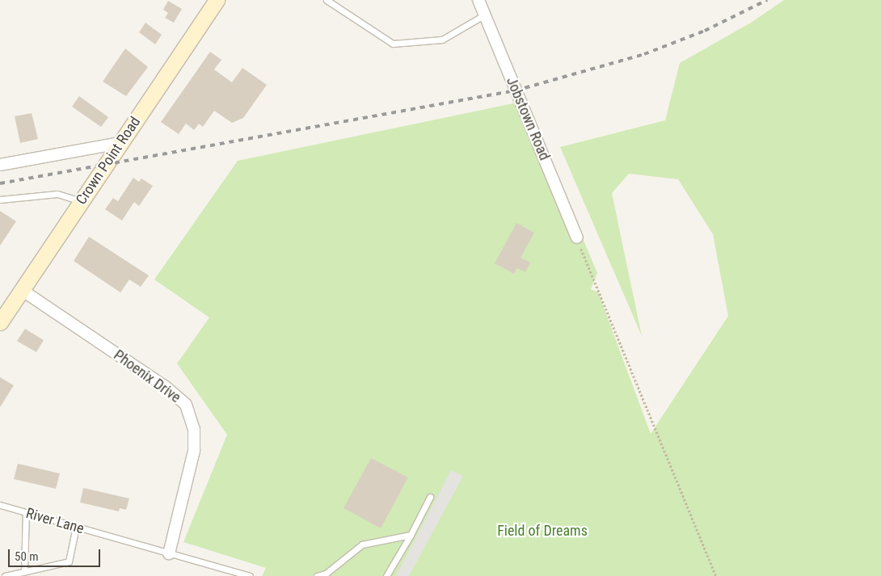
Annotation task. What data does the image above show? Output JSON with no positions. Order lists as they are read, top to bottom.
{
  "streets": {
    "main road": ["Crown Point Road"],
    "street": ["Jobstown Road", "Phoenix Drive"],
    "lane": ["River Lane"]
  },
  "crossings": [
    ["Crown Point Road", "Phoenix Drive"],
    ["Phoenix Drive", "River Lane"]
  ],
  "parks": ["Field of Dreams"],
  "scale_bar": "50 m"
}
